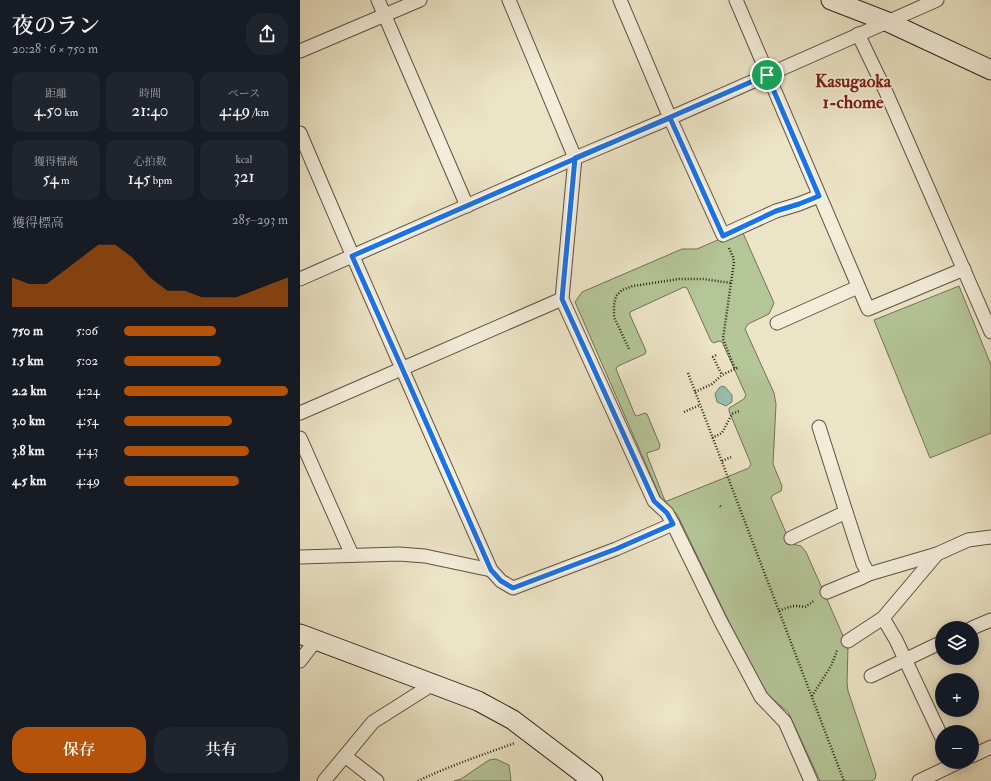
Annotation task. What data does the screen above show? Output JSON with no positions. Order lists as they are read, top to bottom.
{
  "districts": ["Kasugaoka 1-chome"],
  "page": {
    "heading": ["夜のラン", "20:28 · 6 × 750 m"],
    "stats": [
      ["距離", "4.50 km"],
      ["時間", "21:40"],
      ["ペース", "4:49 /km"],
      ["獲得標高", "54 m"],
      ["心拍数", "145 bpm"],
      ["kcal", "321"]
    ],
    "chart": ["獲得標高", "285–293 m"],
    "list": [
      {
        "name": "750 m",
        "note": "5:06"
      },
      {
        "name": "1.5 km",
        "note": "5:02"
      },
      {
        "name": "2.2 km",
        "note": "4:24"
      },
      {
        "name": "3.0 km",
        "note": "4:54"
      },
      {
        "name": "3.8 km",
        "note": "4:43"
      },
      {
        "name": "4.5 km",
        "note": "4:49"
      }
    ],
    "map_buttons": ["+", "−"],
    "buttons": ["保存", "共有"]
  }
}
